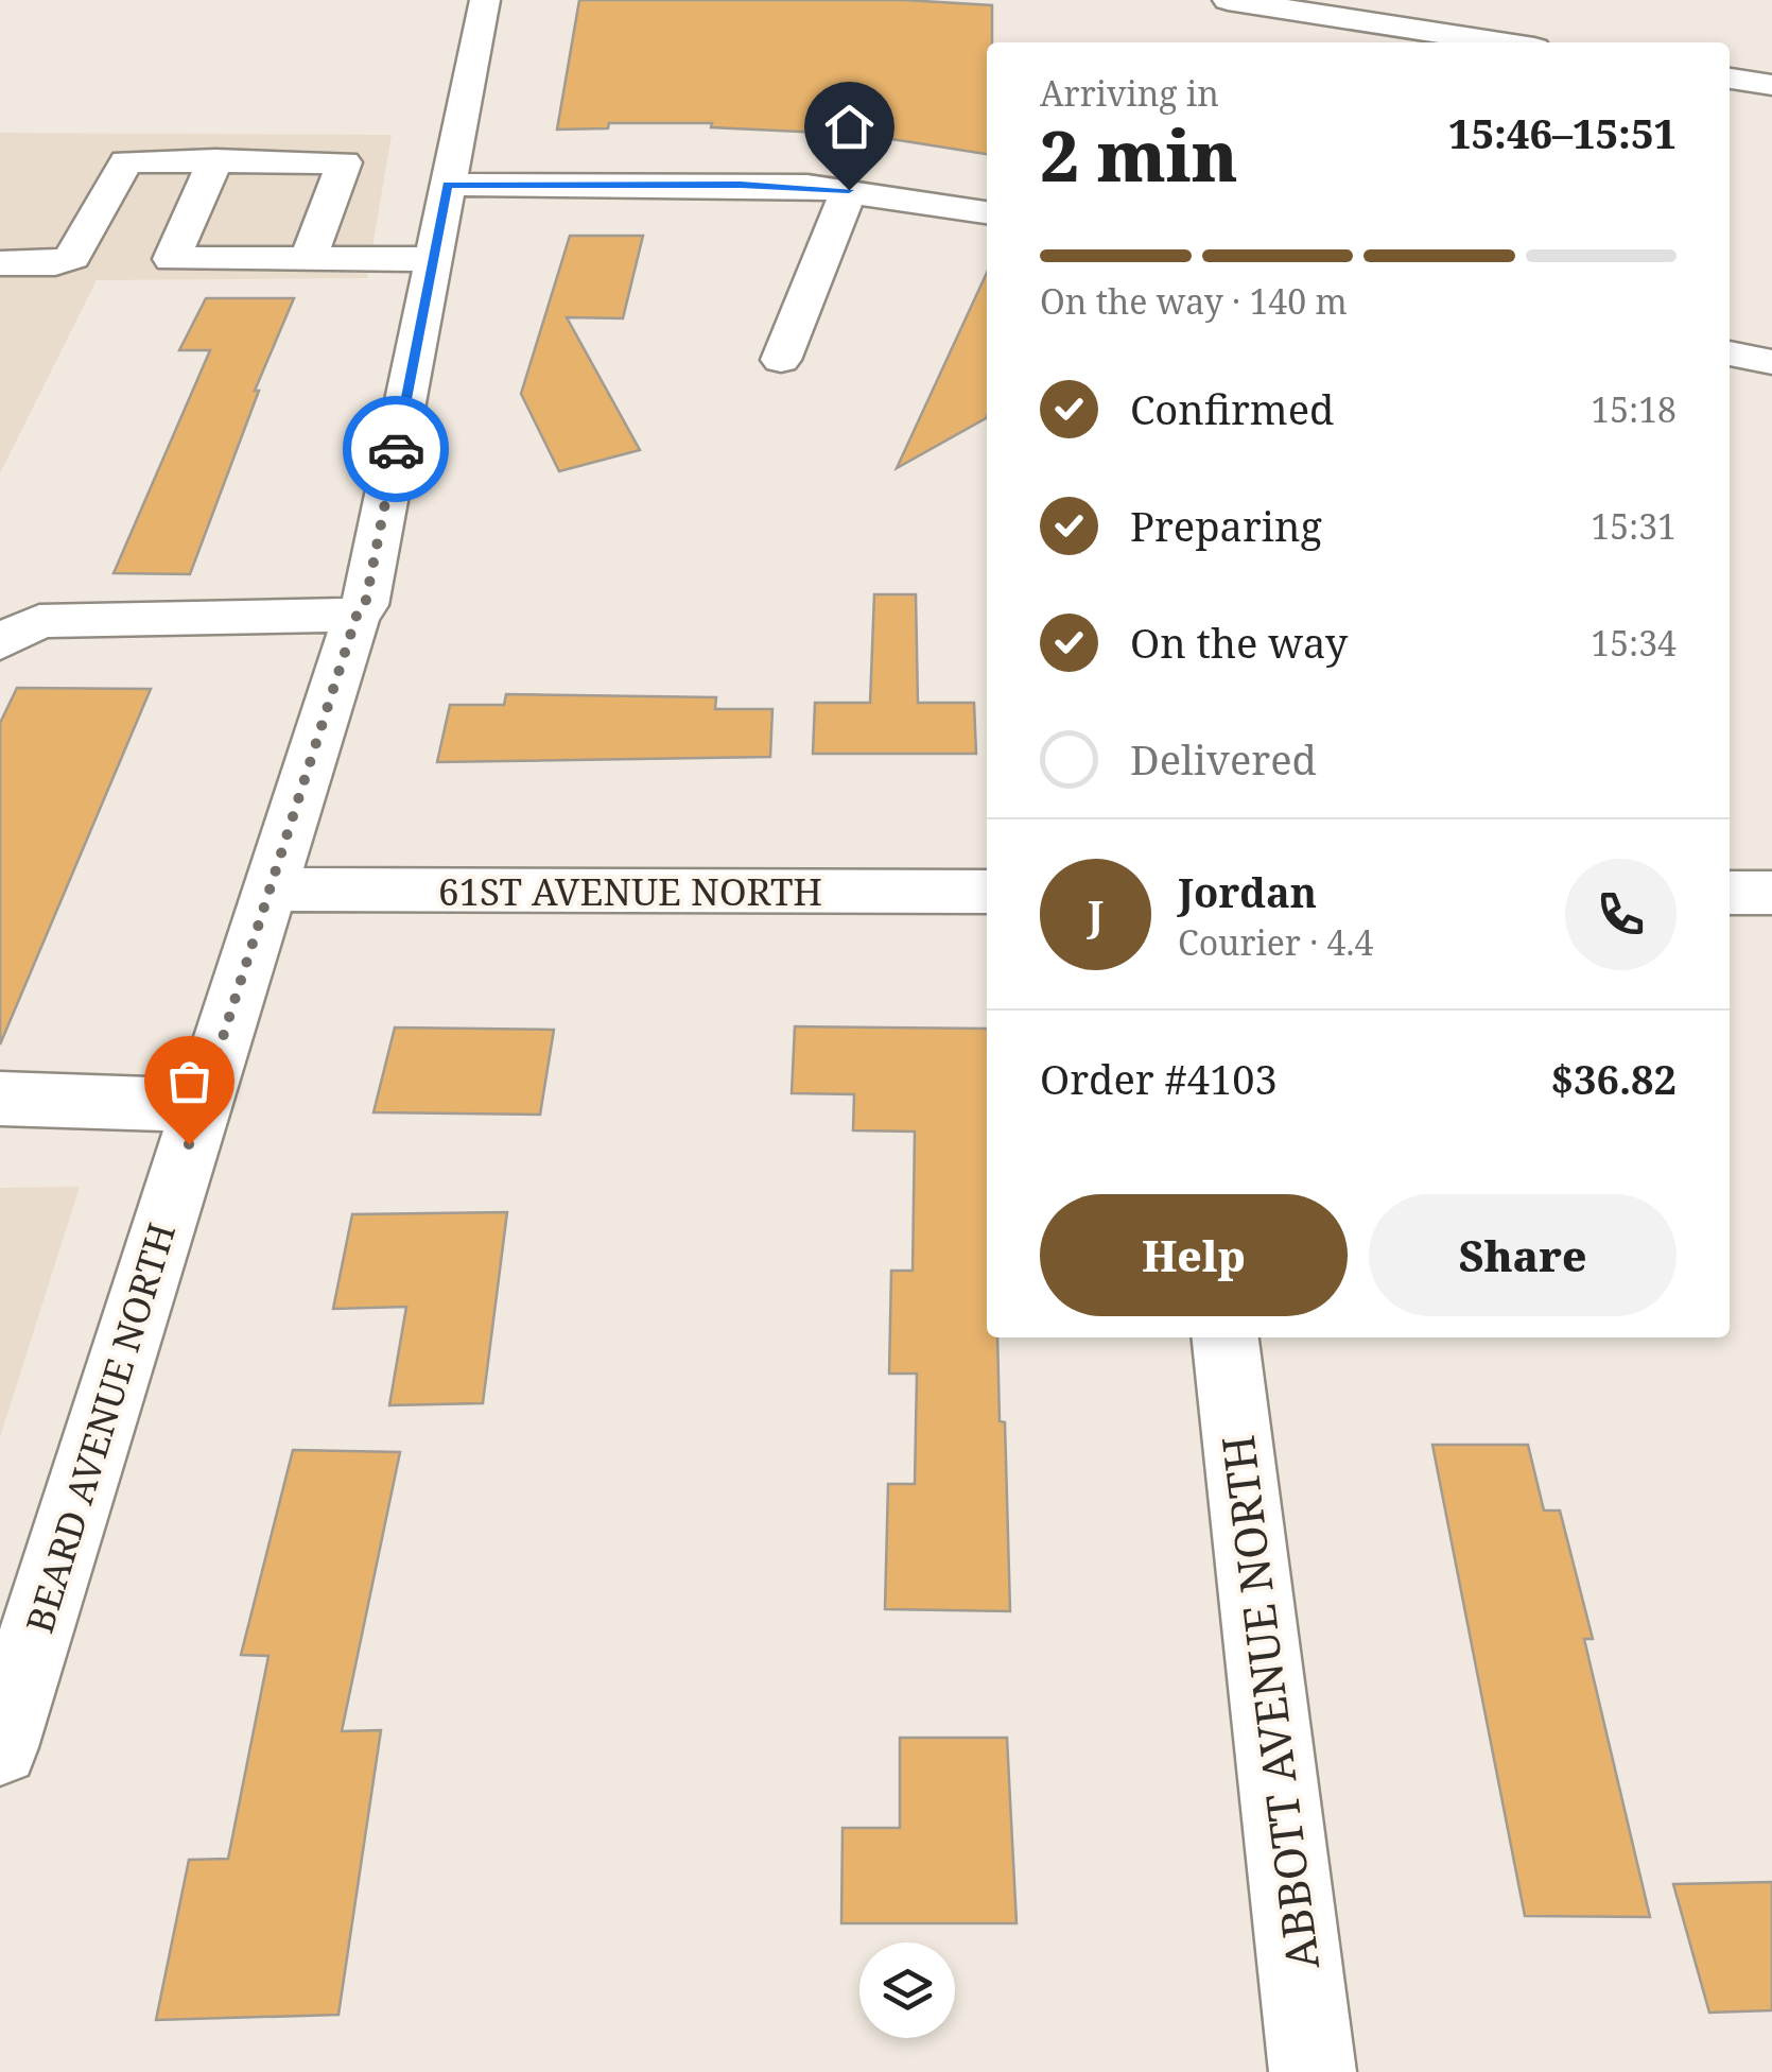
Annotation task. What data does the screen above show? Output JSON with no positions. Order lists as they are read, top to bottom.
{
  "streets": {
    "street": ["61ST AVENUE NORTH", "BEARD AVENUE NORTH", "ABBOTT AVENUE NORTH"]
  },
  "crossings": [
    ["61ST AVENUE NORTH", "BEARD AVENUE NORTH"]
  ],
  "page": {
    "heading": ["2 min", "Arriving in", "15:46–15:51"],
    "panel": [
      "Jordan",
      "Courier · 4.4",
      "Order #4103",
      "$36.82"
    ],
    "bar": "On the way · 140 m",
    "list": [
      ["Confirmed", "15:18"],
      ["Preparing", "15:31"],
      ["On the way", "15:34"],
      "Delivered"
    ],
    "round": "J",
    "buttons": ["Help", "Share"]
  }
}
